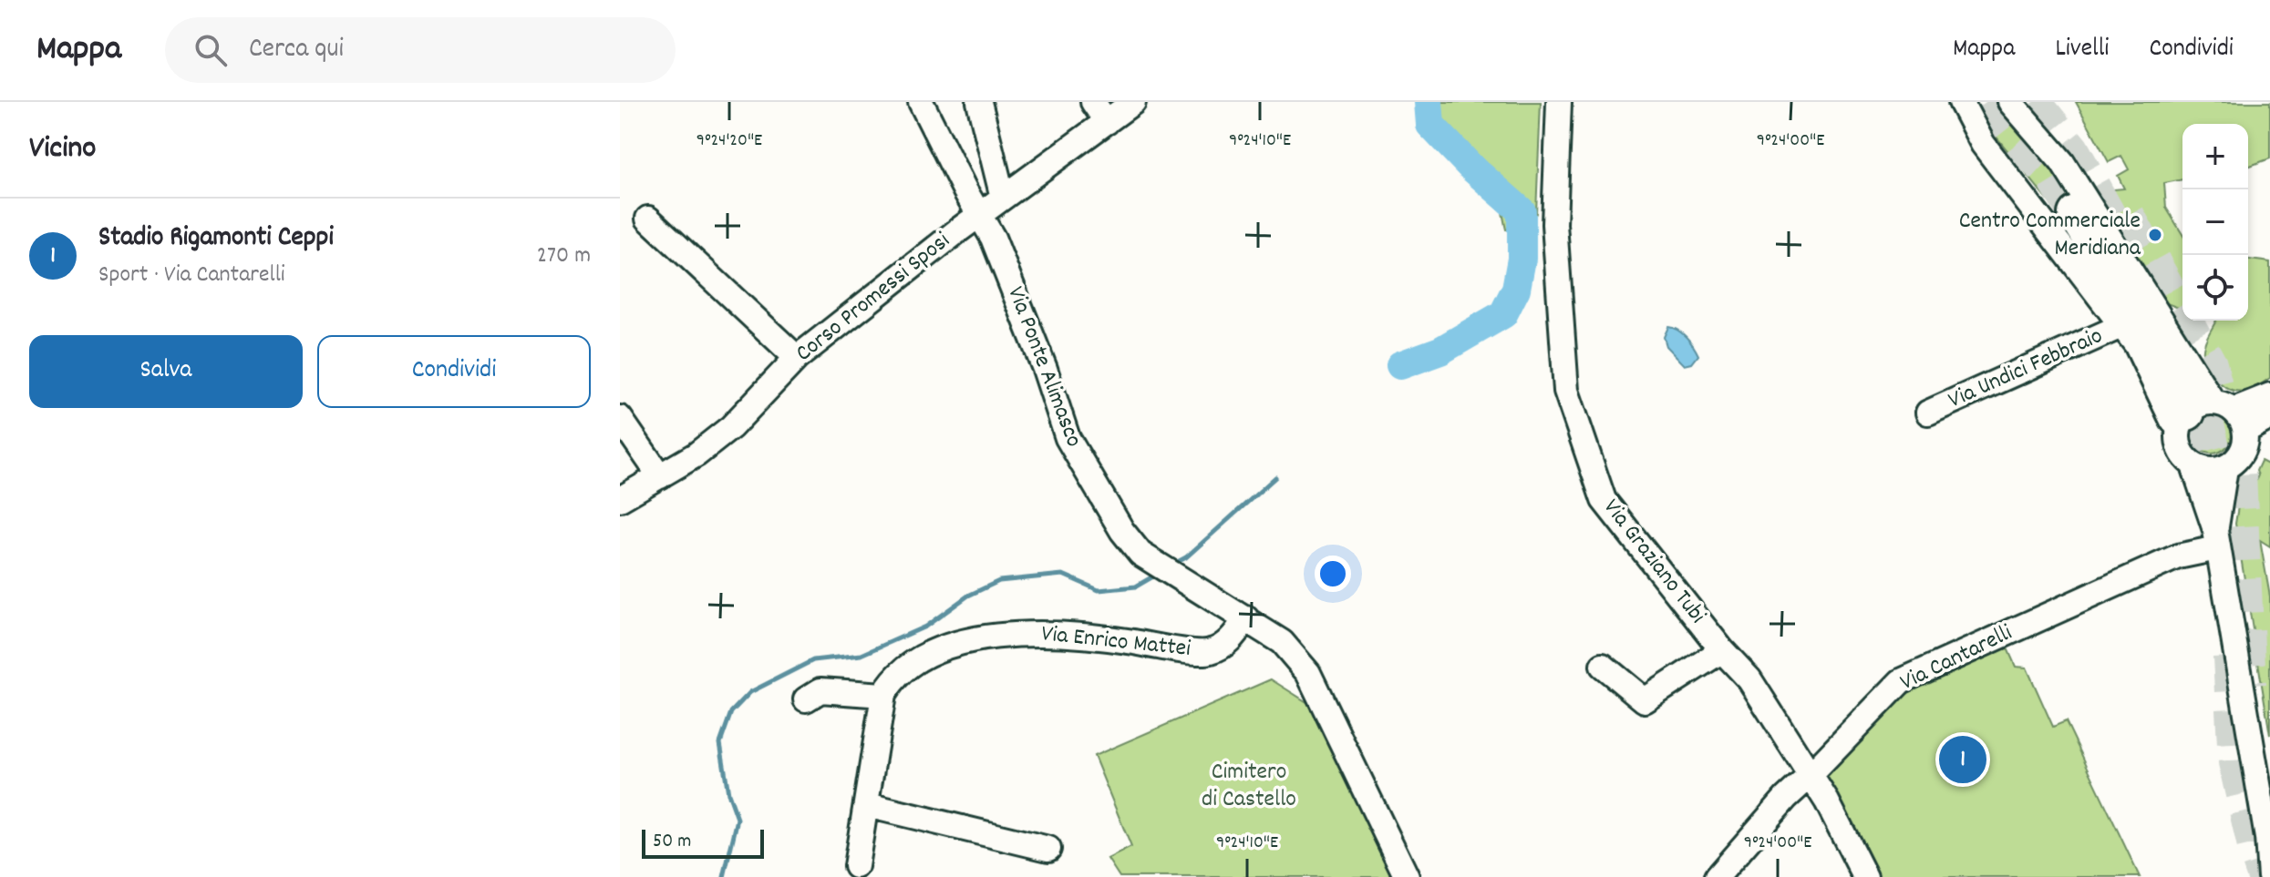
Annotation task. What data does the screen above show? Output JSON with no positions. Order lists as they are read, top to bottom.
{
  "streets": {
    "street": [
      "Corso Promessi Sposi",
      "Via Ponte Alimasco",
      "Via Undici Febbraio",
      "Via Graziano Tubi",
      "Via Enrico Mattei",
      "Via Cantarelli"
    ]
  },
  "crossings": [
    ["Corso Promessi Sposi", "Via Ponte Alimasco"],
    ["Via Ponte Alimasco", "Via Enrico Mattei"],
    ["Via Undici Febbraio", "Via Cantarelli"],
    ["Via Graziano Tubi", "Via Cantarelli"]
  ],
  "parks": ["Cimitero di Castello"],
  "places": ["Centro Commerciale Meridiana"],
  "scale_bar": "50 m",
  "page": {
    "header": "Mappa",
    "search": "Cerca qui",
    "nav": ["Mappa", "Livelli", "Condividi"],
    "heading": "Vicino",
    "map_buttons": ["+", "−"],
    "list": [
      {
        "mark": "1",
        "name": "Stadio Rigamonti Ceppi",
        "note": "Sport · Via Cantarelli",
        "value": "270 m"
      }
    ],
    "buttons": ["Salva", "Condividi"],
    "pins": "1",
    "scale": "50 m"
  },
  "coordinates": ["9°24'20\"E", "9°24'10\"E", "9°24'00\"E"]
}
